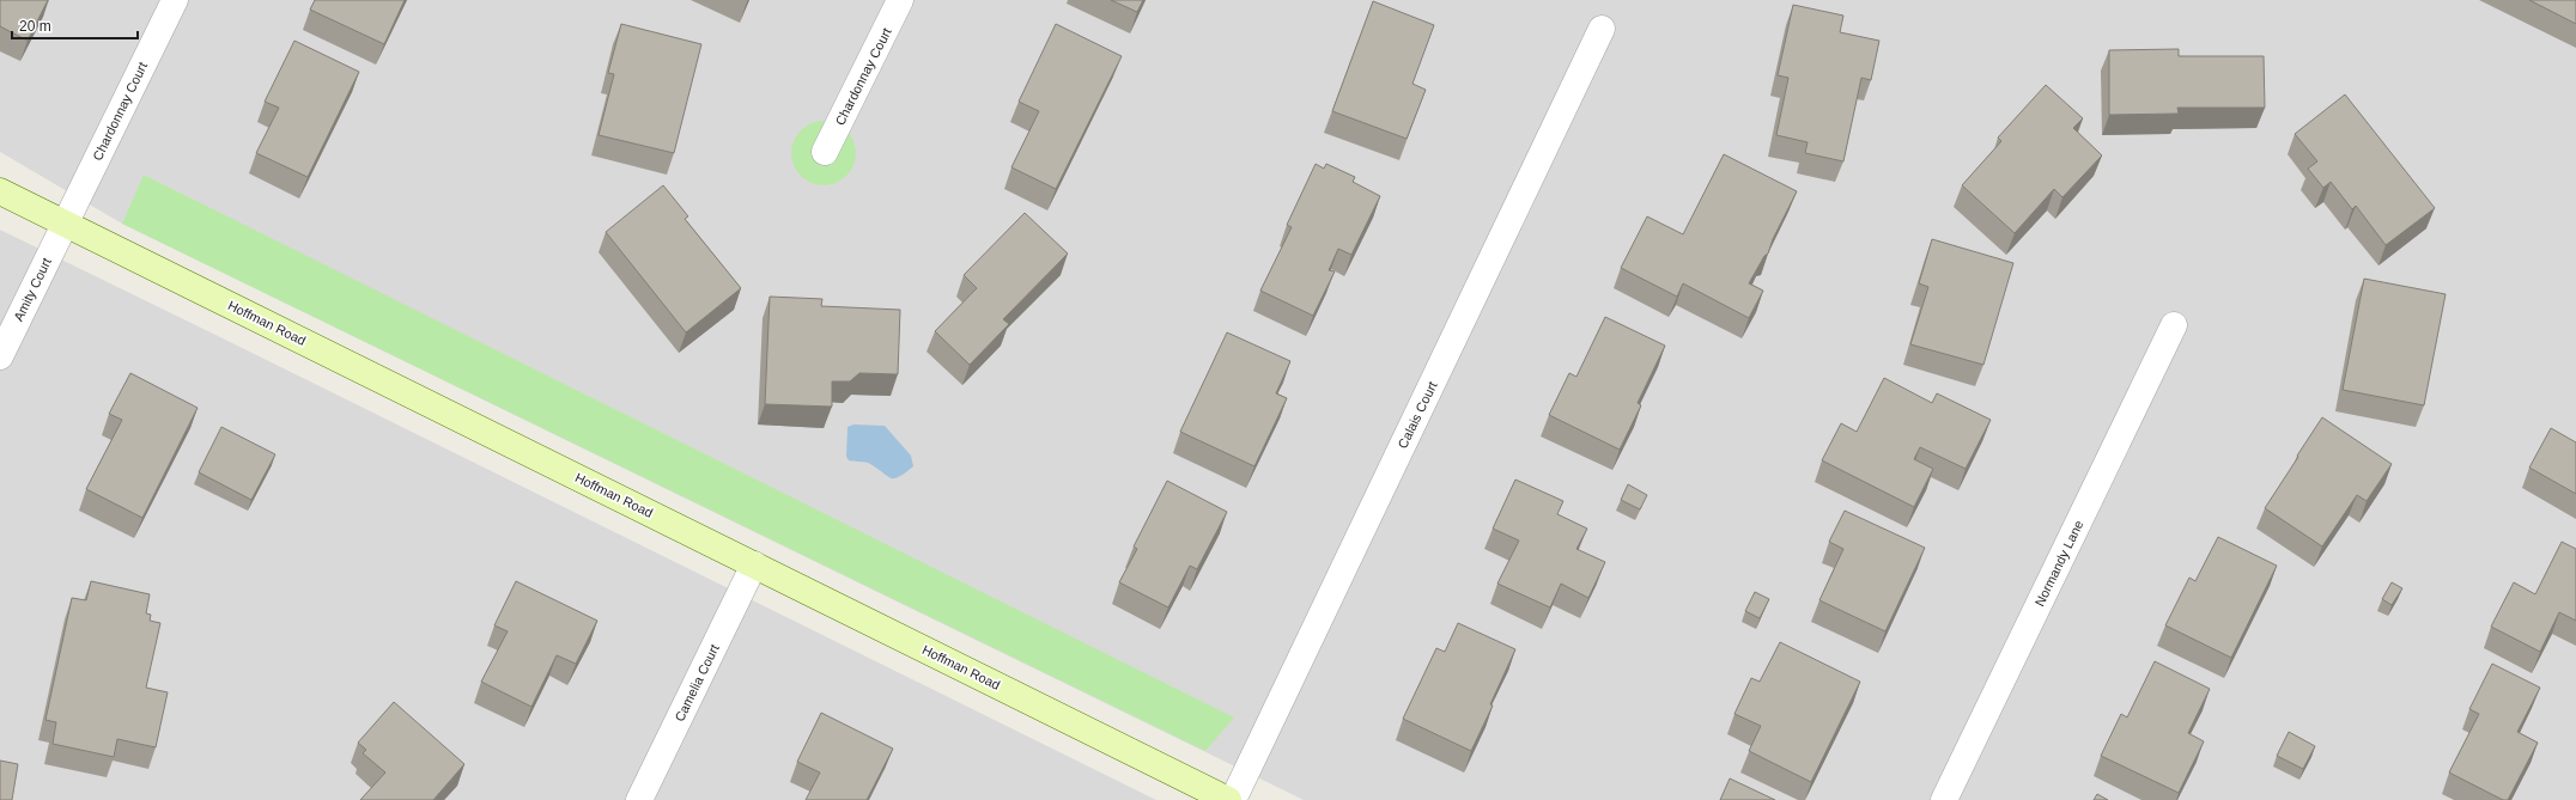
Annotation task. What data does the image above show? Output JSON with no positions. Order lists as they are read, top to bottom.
{
  "streets": {
    "street": [
      "Chardonnay Court",
      "Amity Court",
      "Hoffman Road",
      "Calais Court",
      "Normandy Lane",
      "Camelia Court"
    ]
  },
  "crossings": [
    ["Chardonnay Court", "Amity Court"],
    ["Chardonnay Court", "Hoffman Road"],
    ["Amity Court", "Hoffman Road"],
    ["Hoffman Road", "Camelia Court"]
  ],
  "scale_bar": "20 m"
}
